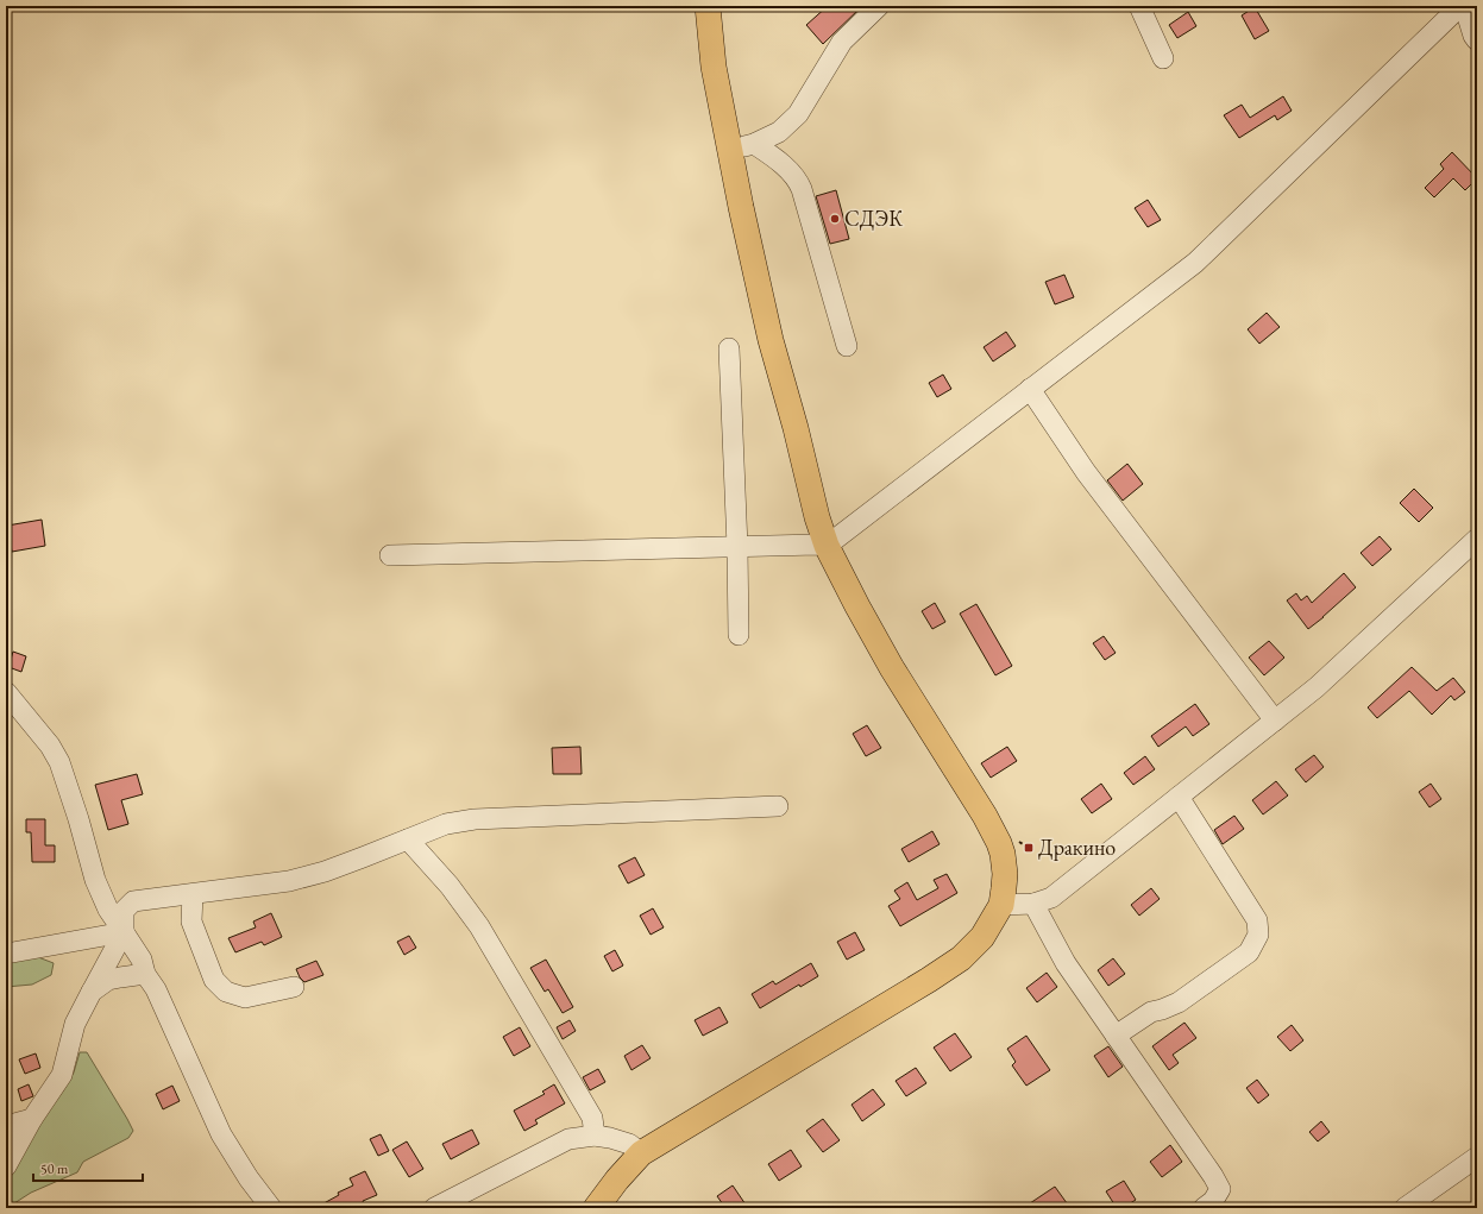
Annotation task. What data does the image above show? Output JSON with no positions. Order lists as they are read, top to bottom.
{
  "places": {
    "other": ["СДЭК"],
    "transit": ["Дракино"]
  },
  "scale_bar": "50 m"
}
